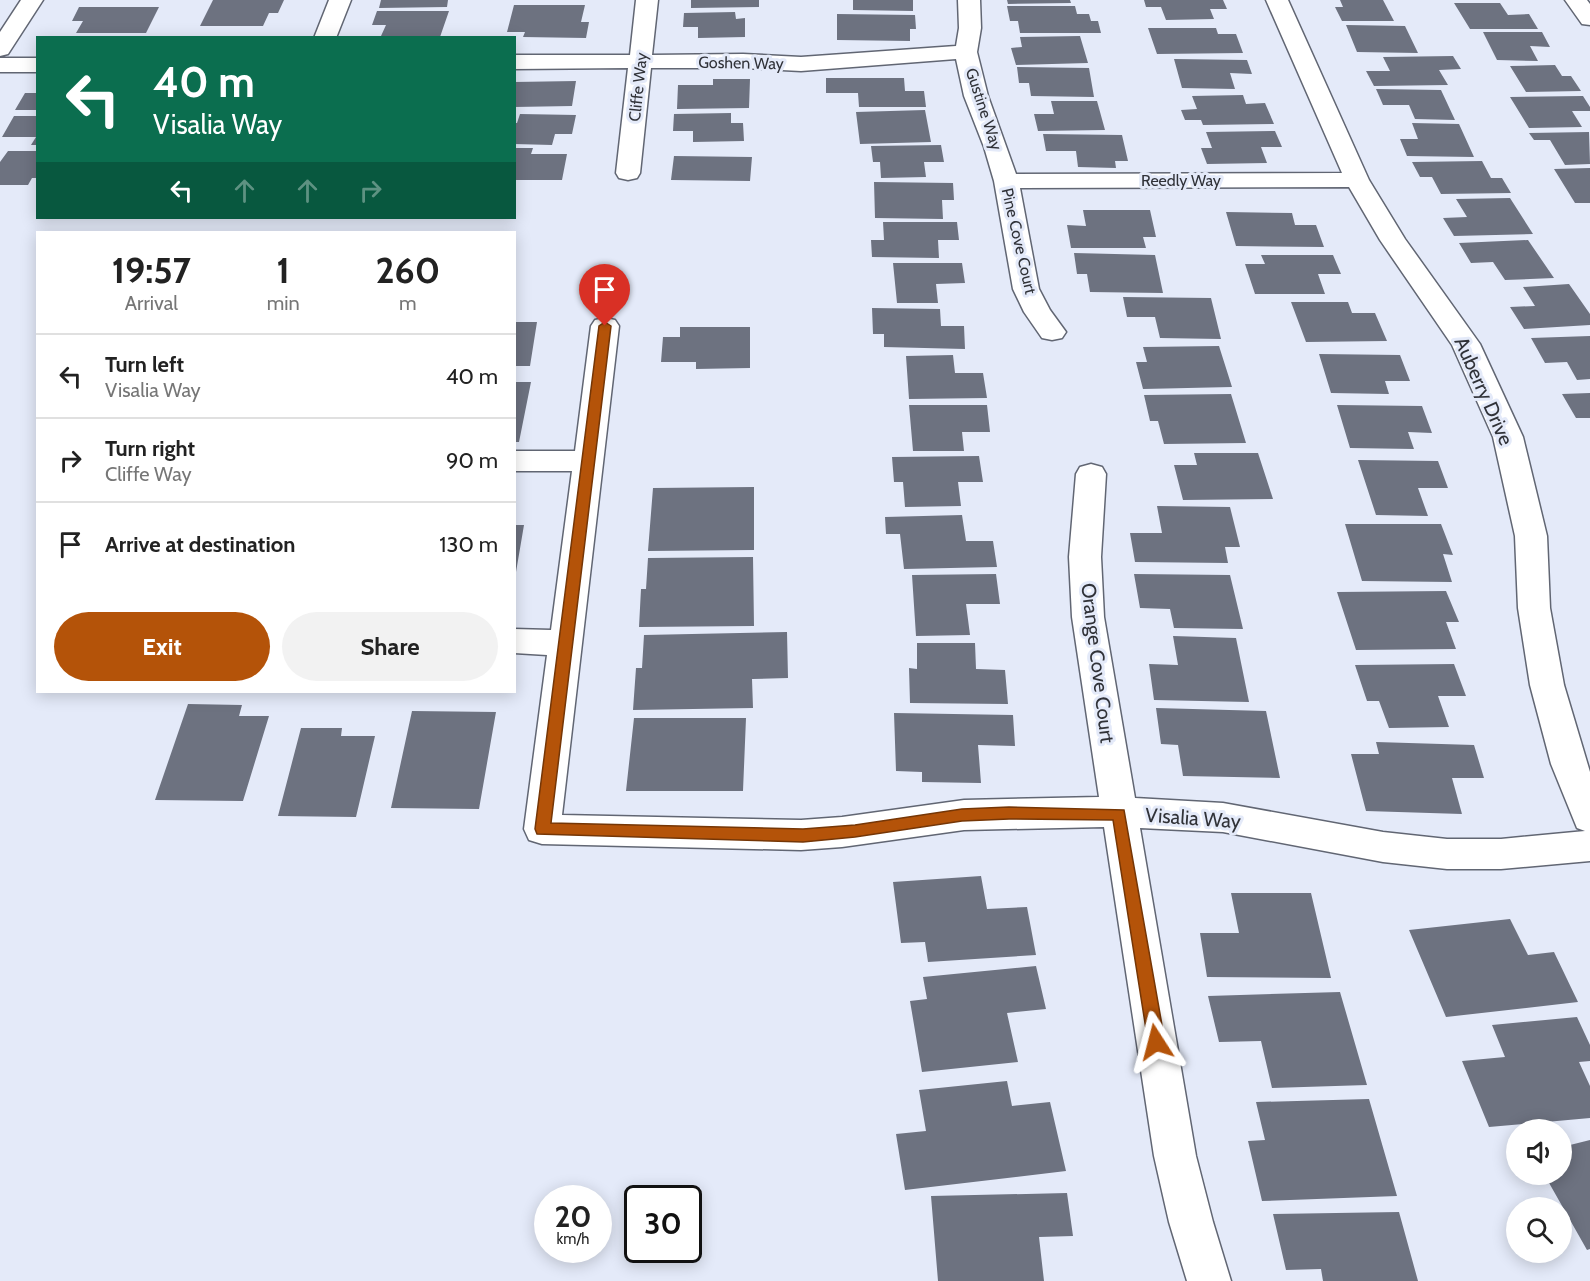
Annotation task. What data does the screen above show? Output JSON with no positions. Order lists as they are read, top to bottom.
{
  "streets": {
    "street": [
      "Goshen Way",
      "Cliffe Way",
      "Gustine Way",
      "Reedly Way",
      "Pine Cove Court",
      "Auberry Drive",
      "Orange Cove Court",
      "Visalia Way"
    ]
  },
  "crossings": [
    ["Goshen Way", "Cliffe Way"],
    ["Goshen Way", "Gustine Way"],
    ["Gustine Way", "Reedly Way"],
    ["Gustine Way", "Pine Cove Court"],
    ["Reedly Way", "Pine Cove Court"],
    ["Reedly Way", "Auberry Drive"],
    ["Orange Cove Court", "Visalia Way"]
  ],
  "page": {
    "turn": ["40 m", "Visalia Way"],
    "eta": [
      "19:57",
      "Arrival",
      "1",
      "min",
      "260",
      "m"
    ],
    "list": [
      {
        "name": "Turn left",
        "note": "Visalia Way",
        "value": "40 m"
      },
      {
        "name": "Turn right",
        "note": "Cliffe Way",
        "value": "90 m"
      },
      {
        "name": "Arrive at destination",
        "value": "130 m"
      }
    ],
    "buttons": ["Exit", "Share"],
    "speed": "20 km/h",
    "limit": "30"
  }
}
